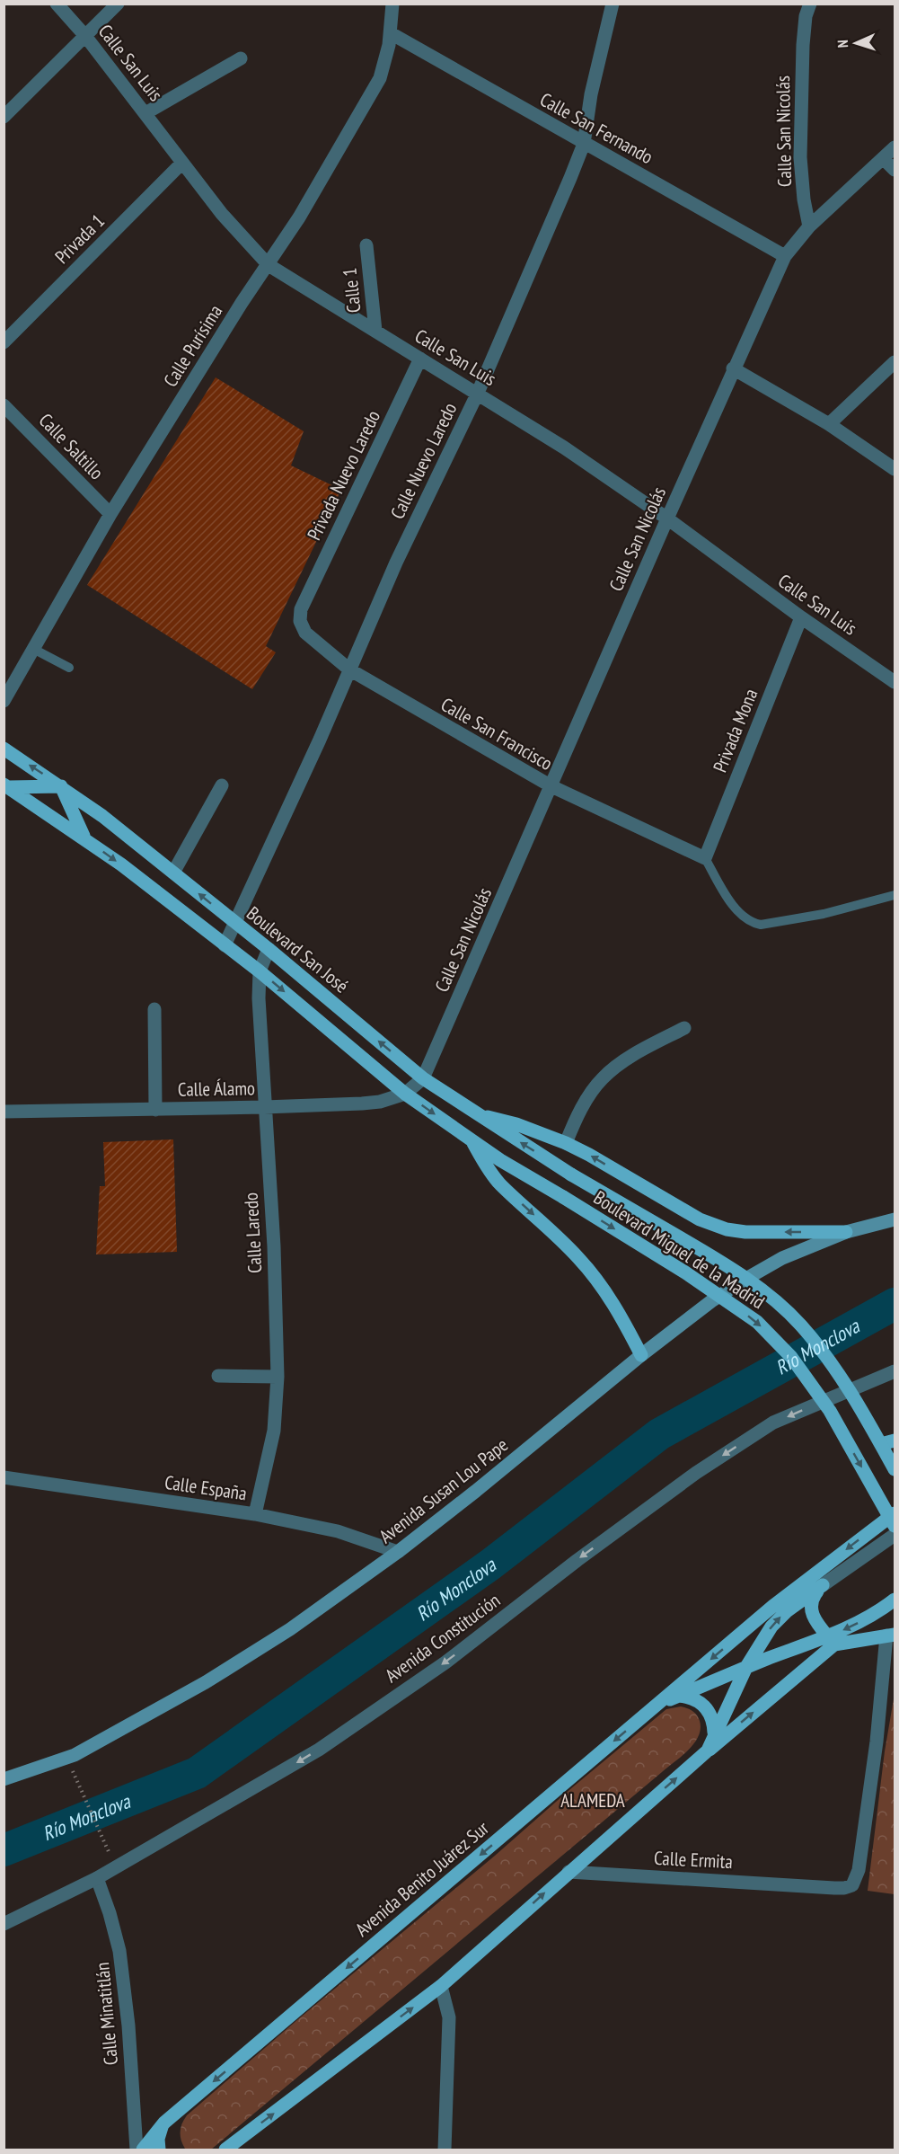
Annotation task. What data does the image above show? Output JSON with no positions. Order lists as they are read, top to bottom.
{
  "streets": {
    "main road": [
      "Boulevard San José",
      "Boulevard Miguel de la Madrid",
      "Avenida Susan Lou Pape",
      "Avenida Benito Juárez Sur"
    ],
    "street": [
      "Calle San Luis",
      "Calle San Fernando",
      "Calle San Nicolás",
      "Privada 1",
      "Calle 1",
      "Calle Purísima",
      "Calle Saltillo",
      "Calle Nuevo Laredo",
      "Privada Nuevo Laredo",
      "Privada Mona",
      "Calle San Francisco",
      "Calle Álamo",
      "Calle Laredo",
      "Calle España",
      "Avenida Constitución",
      "Calle Ermita",
      "Calle Minatitlán"
    ]
  },
  "crossings": [
    ["Calle San Luis", "Calle San Nicolás"],
    ["Calle San Luis", "Privada 1"],
    ["Calle San Luis", "Calle 1"],
    ["Calle San Luis", "Calle Purísima"],
    ["Calle San Luis", "Calle Nuevo Laredo"],
    ["Calle San Luis", "Privada Nuevo Laredo"],
    ["Calle San Luis", "Privada Mona"],
    ["Calle San Fernando", "Calle San Nicolás"],
    ["Calle San Fernando", "Calle Purísima"],
    ["Calle San Fernando", "Calle Nuevo Laredo"],
    ["Calle San Nicolás", "Calle San Francisco"],
    ["Calle San Nicolás", "Boulevard San José"],
    ["Calle San Nicolás", "Calle Álamo"],
    ["Calle Purísima", "Calle Saltillo"],
    ["Calle Nuevo Laredo", "Calle San Francisco"],
    ["Calle Nuevo Laredo", "Boulevard San José"],
    ["Privada Nuevo Laredo", "Calle San Francisco"],
    ["Privada Mona", "Calle San Francisco"],
    ["Boulevard San José", "Calle Álamo"],
    ["Boulevard San José", "Calle Laredo"],
    ["Boulevard San José", "Boulevard Miguel de la Madrid"],
    ["Calle Álamo", "Calle Laredo"],
    ["Calle Laredo", "Calle España"],
    ["Calle España", "Avenida Susan Lou Pape"],
    ["Avenida Constitución", "Calle Minatitlán"]
  ],
  "one_way": ["Avenida Constitución"],
  "water": ["Río Monclova"],
  "parks": ["ALAMEDA"],
  "north": "left"
}
